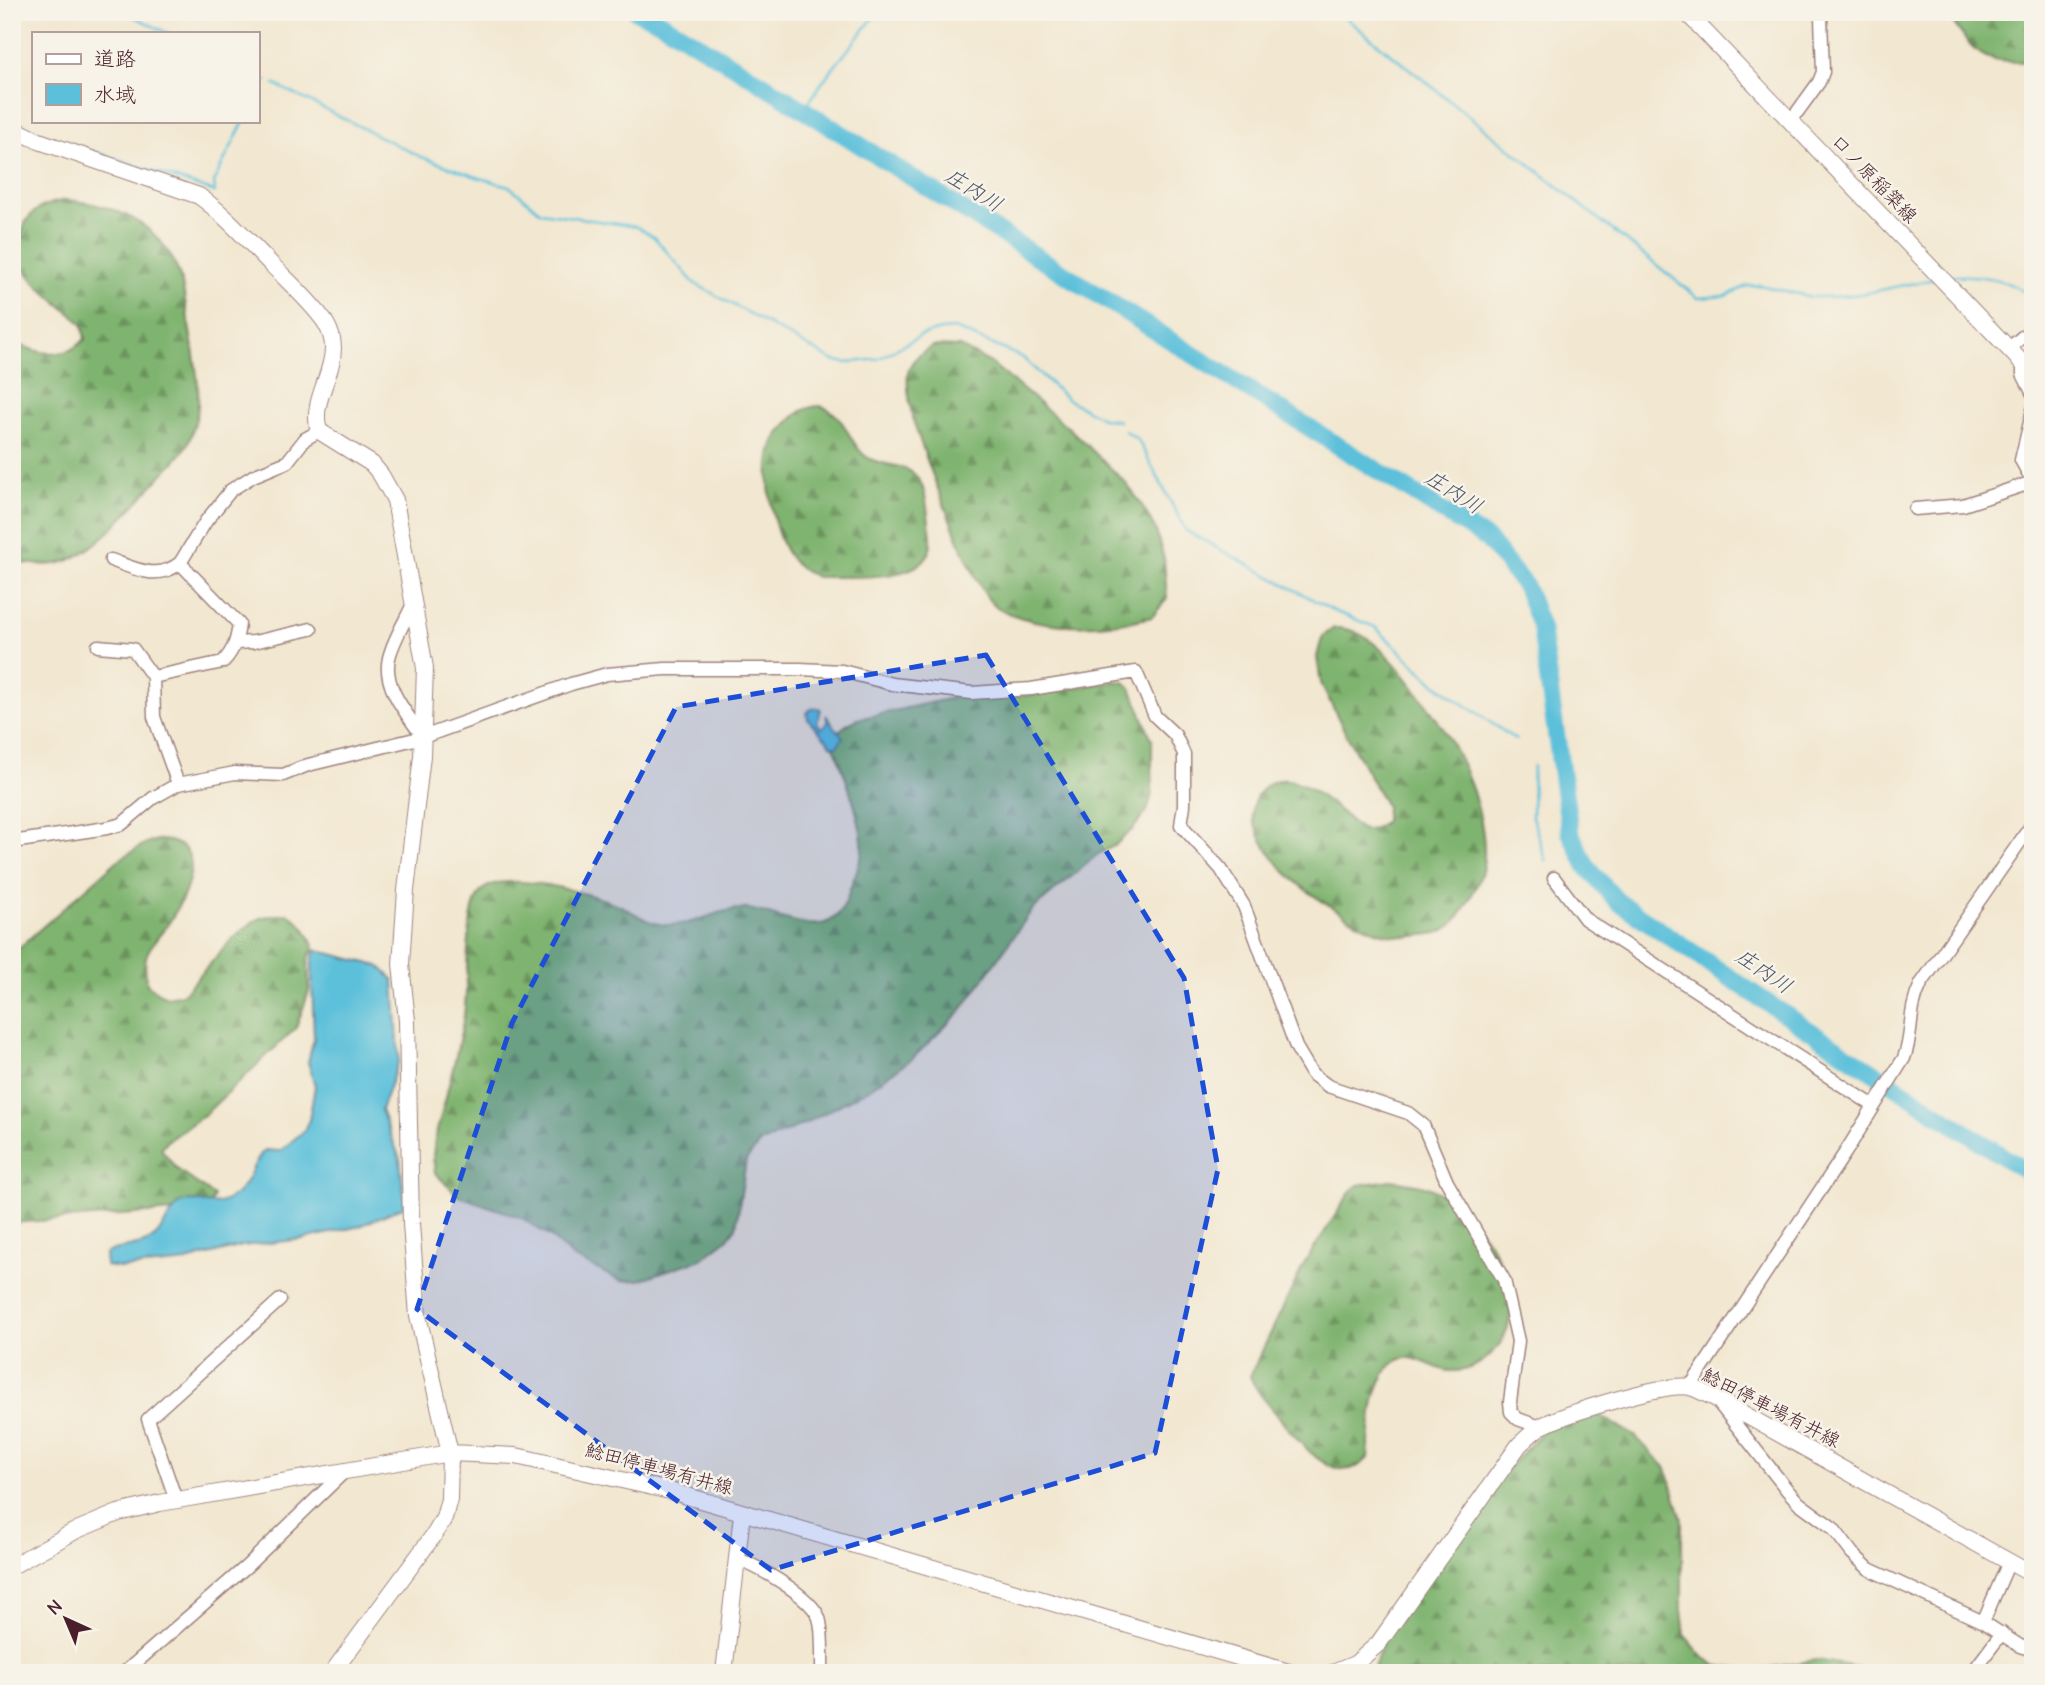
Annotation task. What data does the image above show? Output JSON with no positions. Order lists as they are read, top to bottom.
{
  "streets": {
    "main road": ["口ノ原稲築線", "鯰田停車場有井線"]
  },
  "water": ["庄内川"],
  "legend": ["道路", "水域"],
  "north": "top left"
}
